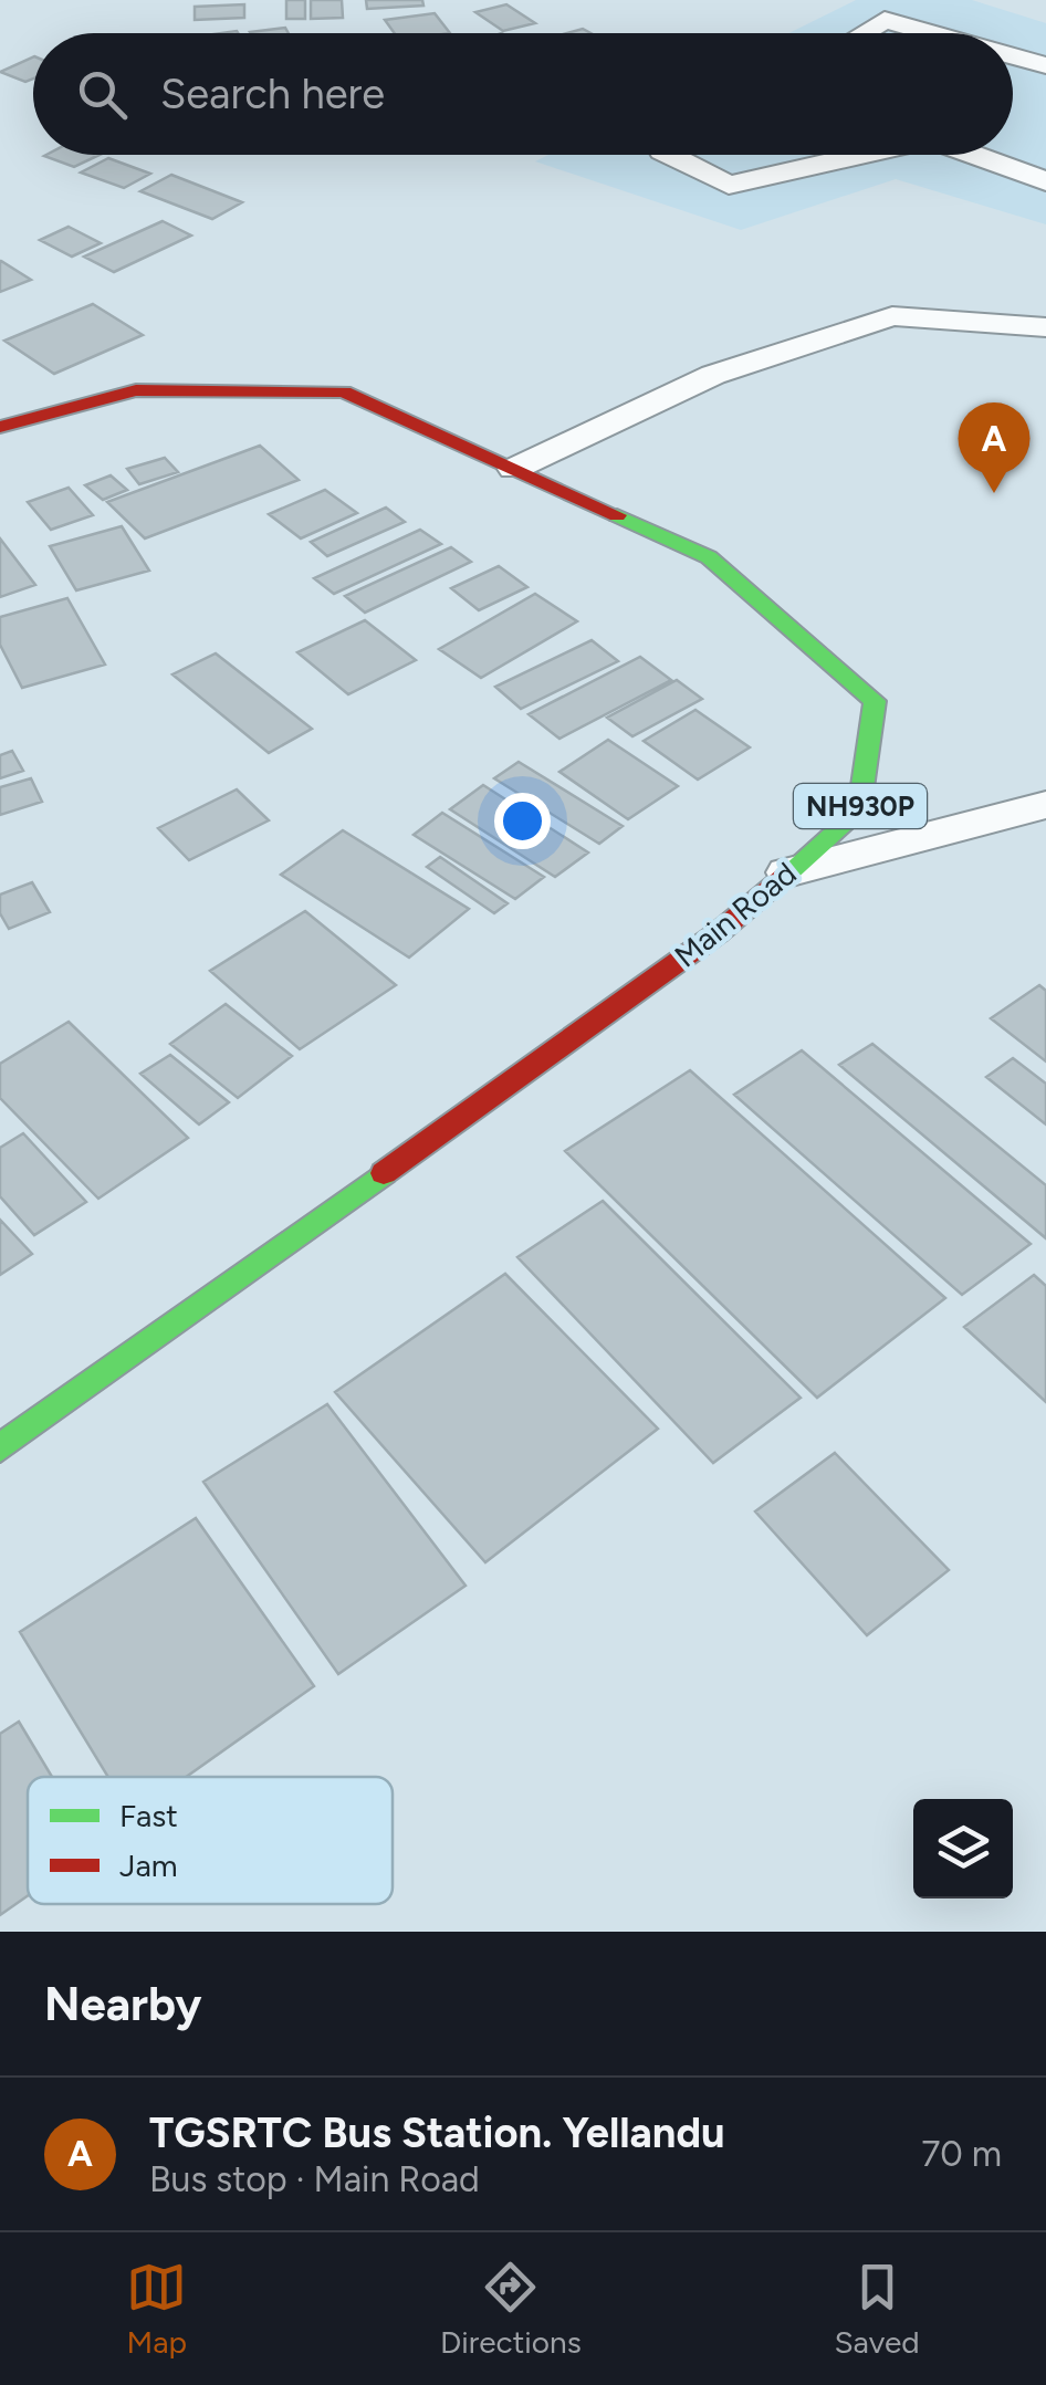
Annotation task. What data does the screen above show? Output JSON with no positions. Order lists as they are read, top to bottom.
{
  "streets": {
    "highway": ["NH930P", "Main Road"]
  },
  "legend": ["Fast", "Jam"],
  "page": {
    "search": "Search here",
    "pins": "A",
    "heading": "Nearby",
    "list": [
      {
        "mark": "A",
        "name": "TGSRTC Bus Station. Yellandu",
        "note": "Bus stop · Main Road",
        "value": "70 m"
      }
    ],
    "nav": ["Map", "Directions", "Saved"]
  }
}
